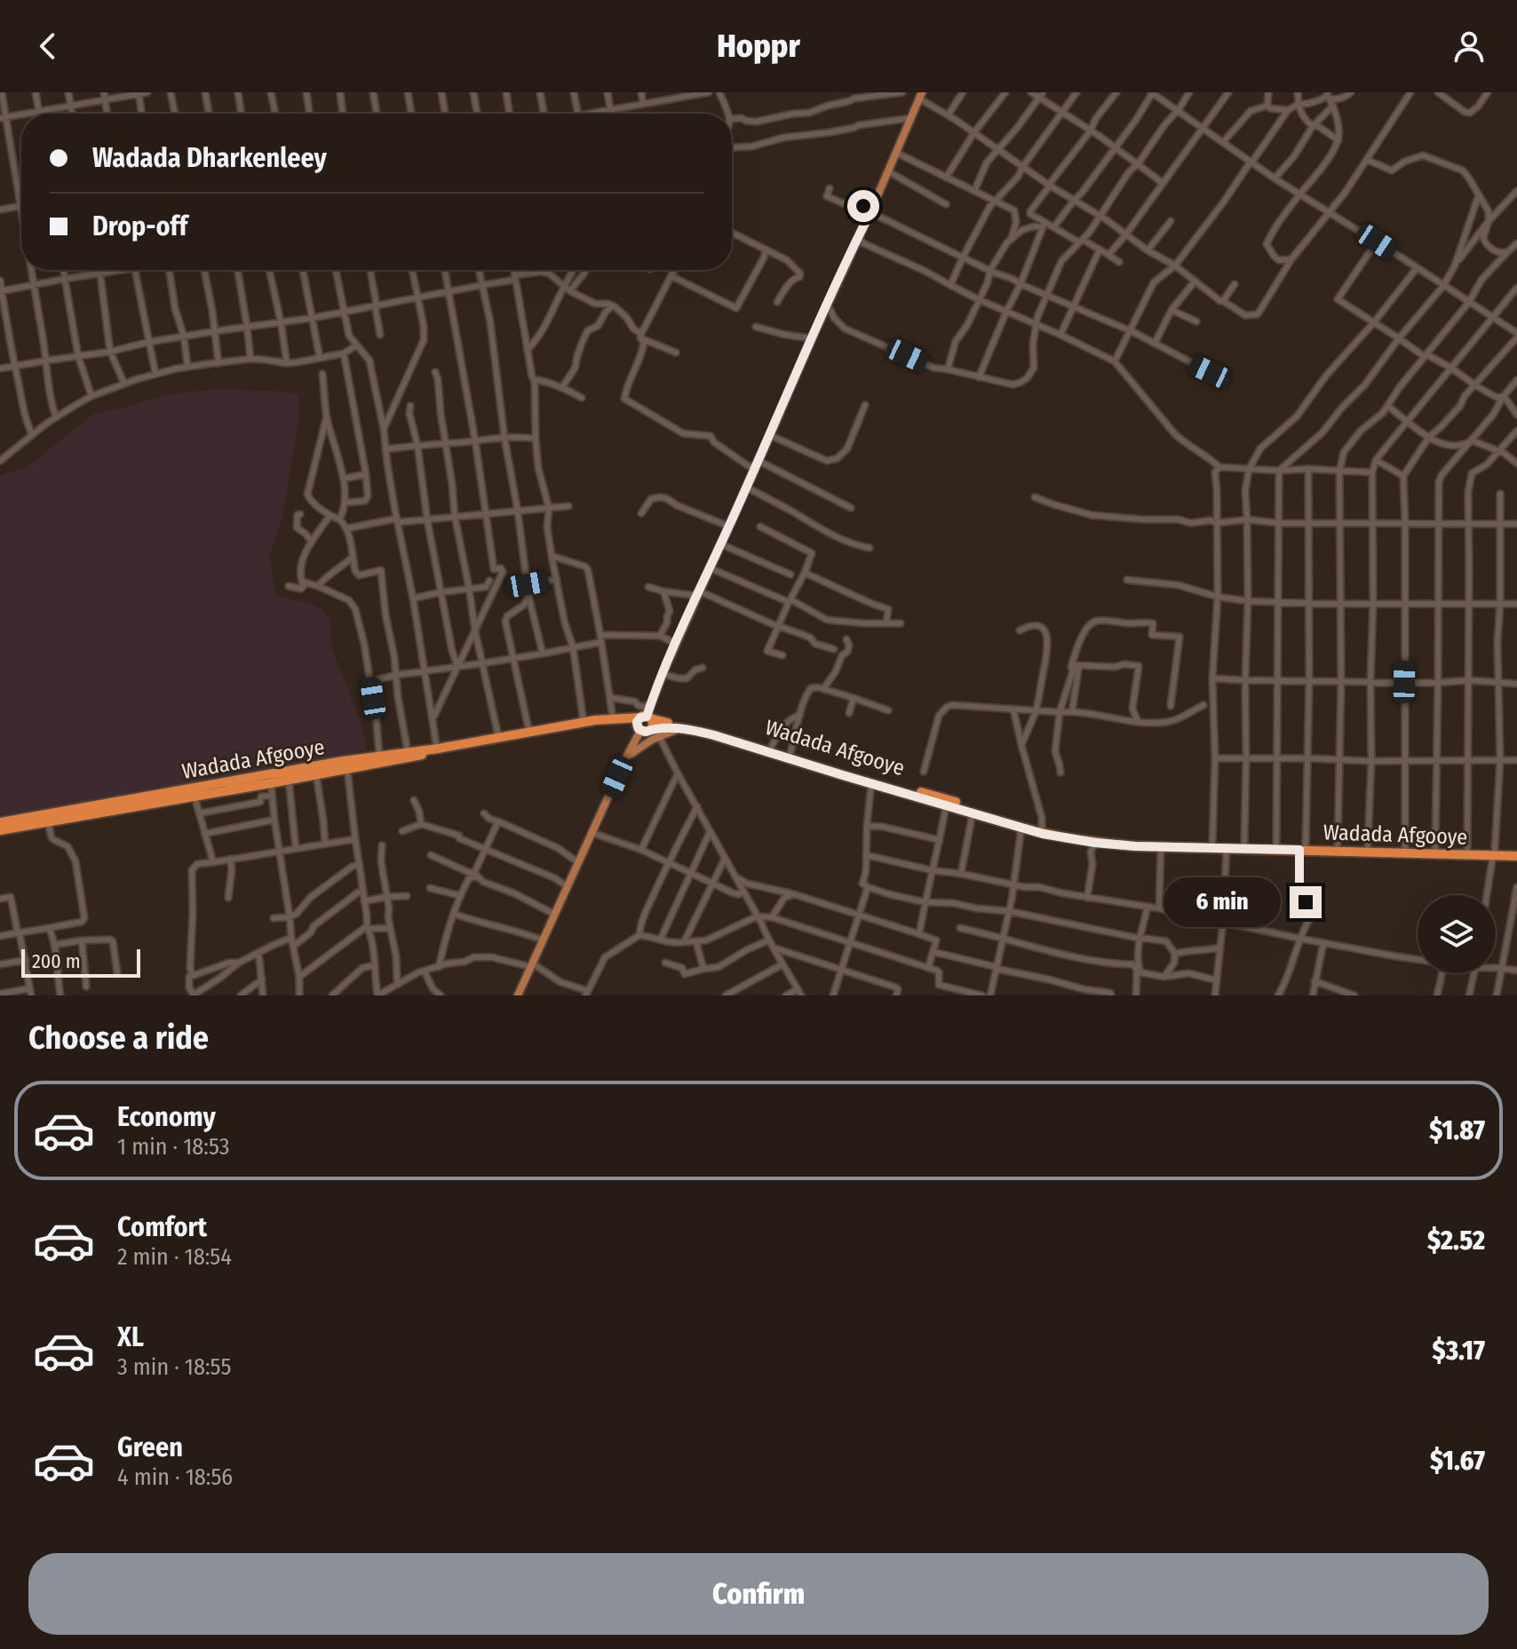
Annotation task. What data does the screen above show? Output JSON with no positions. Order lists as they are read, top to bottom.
{
  "streets": {
    "highway": ["Wadada Afgooye"]
  },
  "scale_bar": "200 m",
  "page": {
    "header": "Hoppr",
    "banner": ["Wadada Dharkenleey", "Drop-off"],
    "bubble": "6 min",
    "scale": "200 m",
    "heading": "Choose a ride",
    "list": [
      {
        "name": "Economy",
        "note": "1 min · 18:53",
        "value": "$1.87"
      },
      {
        "name": "Comfort",
        "note": "2 min · 18:54",
        "value": "$2.52"
      },
      {
        "name": "XL",
        "note": "3 min · 18:55",
        "value": "$3.17"
      },
      {
        "name": "Green",
        "note": "4 min · 18:56",
        "value": "$1.67"
      }
    ],
    "buttons": "Confirm"
  }
}
